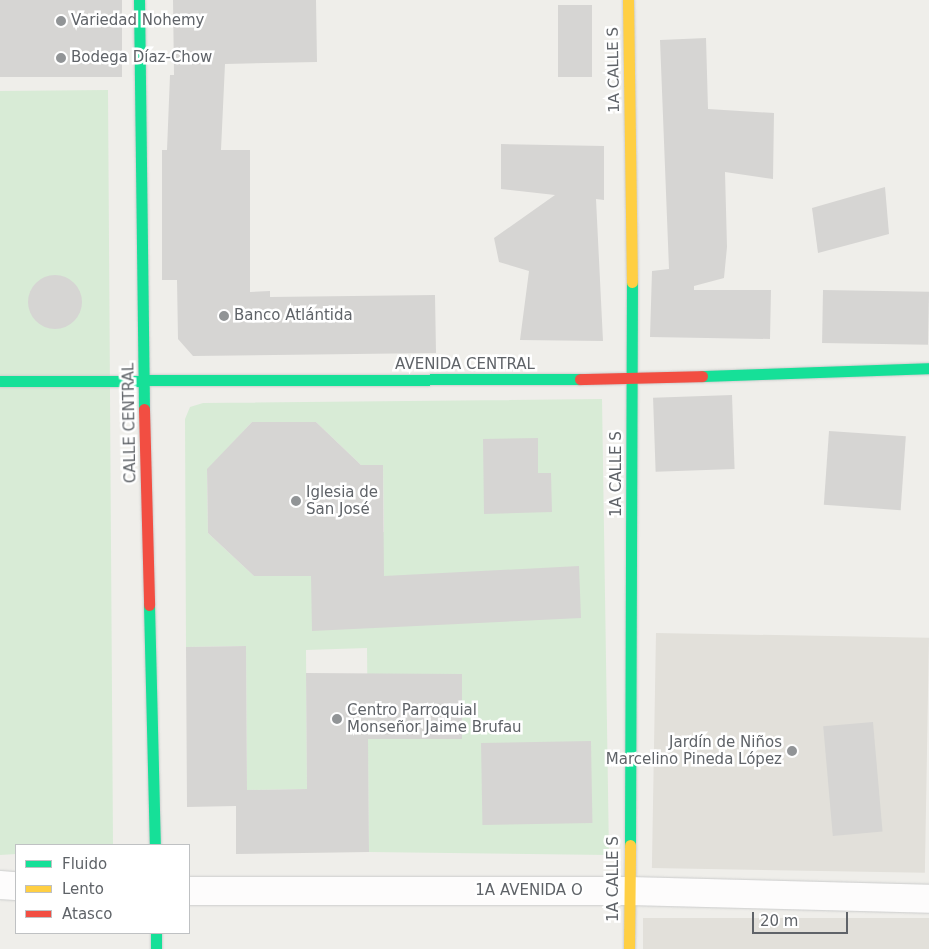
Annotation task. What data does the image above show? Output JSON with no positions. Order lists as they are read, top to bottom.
{
  "streets": {
    "street": [
      "1A CALLE S",
      "AVENIDA CENTRAL",
      "CALLE CENTRAL",
      "1A AVENIDA O"
    ]
  },
  "crossings": [
    ["1A CALLE S", "AVENIDA CENTRAL"],
    ["1A CALLE S", "1A AVENIDA O"],
    ["AVENIDA CENTRAL", "CALLE CENTRAL"]
  ],
  "places": [
    "Variedad Nohemy",
    "Bodega Díaz-Chow",
    "Banco Atlántida",
    "Iglesia de San José",
    "Centro Parroquial Monseñor Jaime Brufau",
    "Jardín de Niños Marcelino Pineda López"
  ],
  "legend": ["Fluido", "Lento", "Atasco"],
  "scale_bar": "20 m"
}
